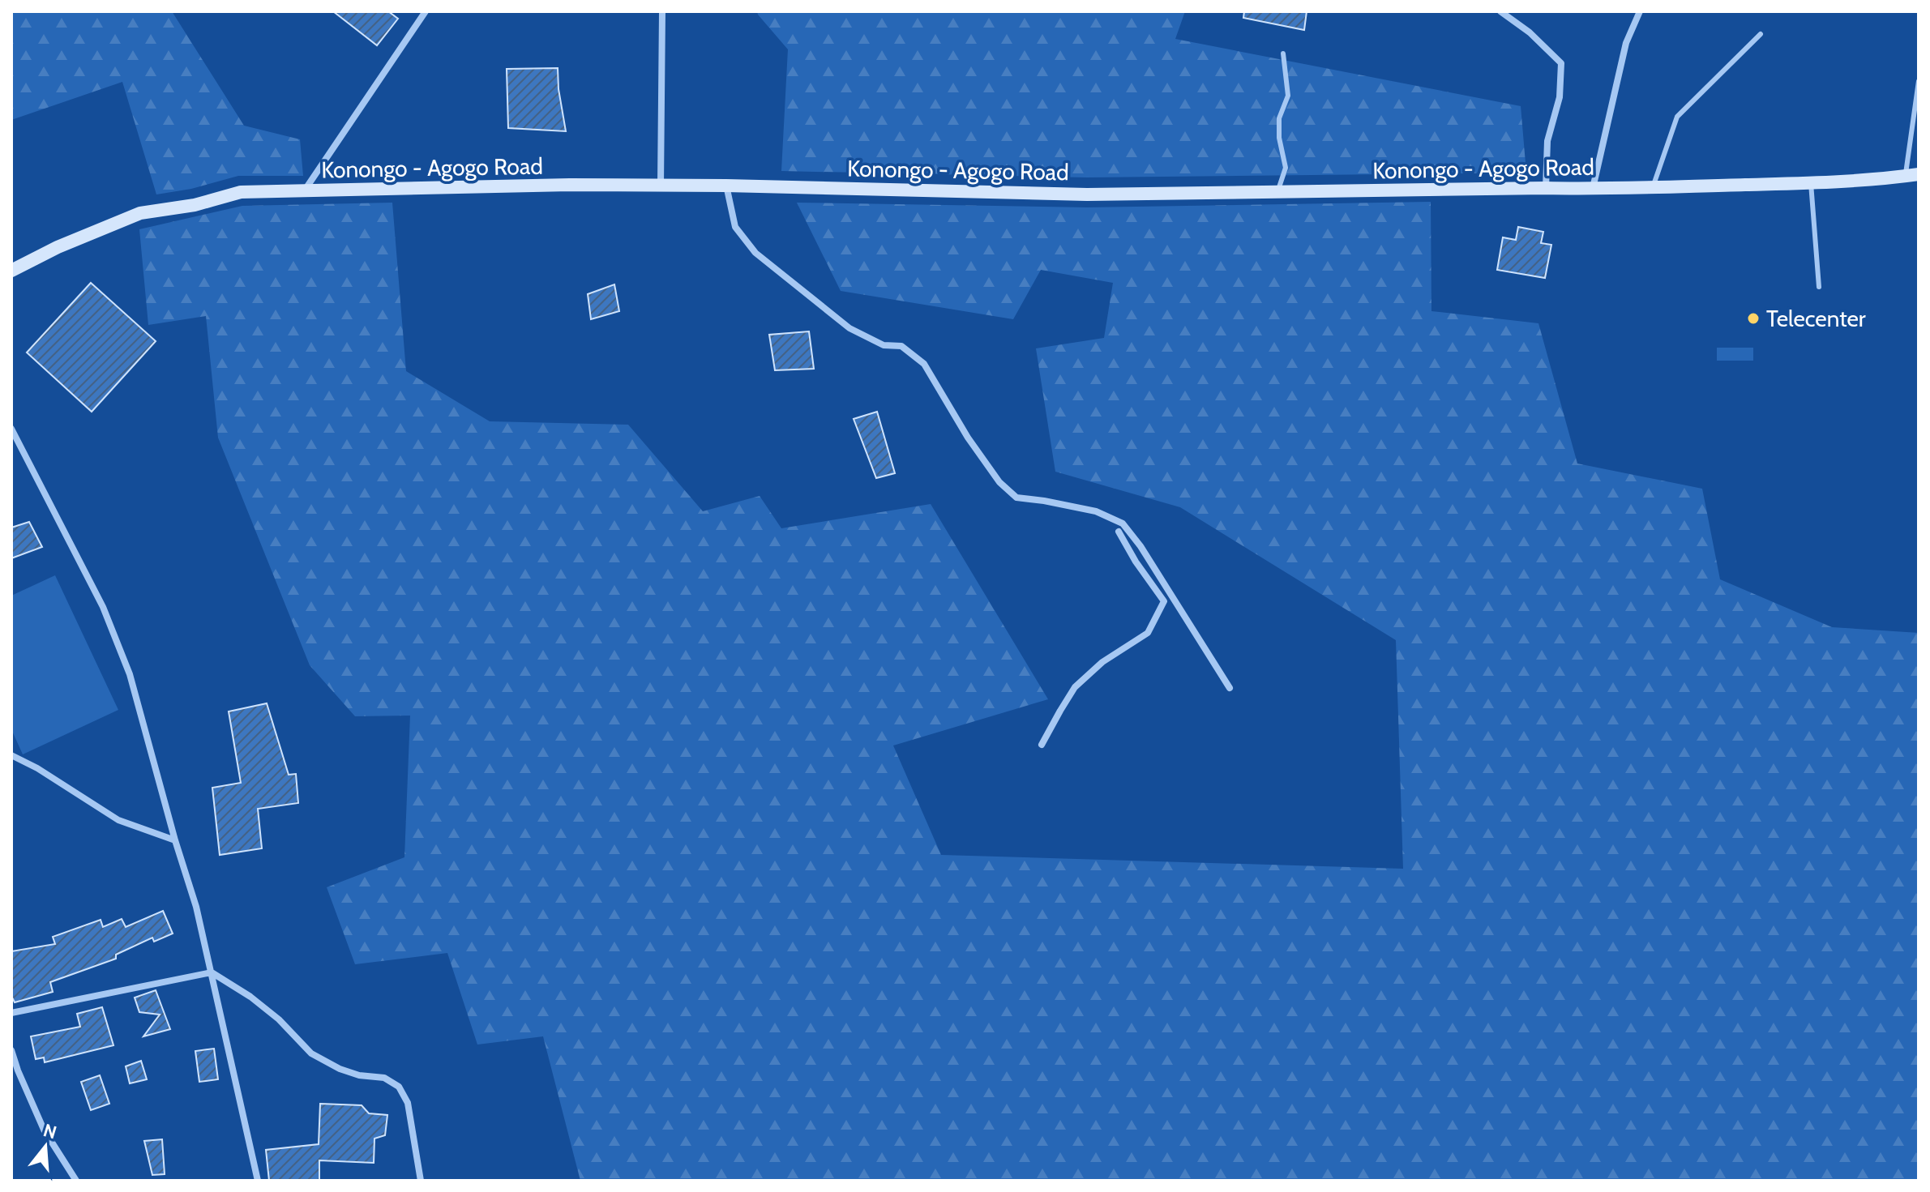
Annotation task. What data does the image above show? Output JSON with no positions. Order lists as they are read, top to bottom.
{
  "streets": {
    "main road": ["Konongo - Agogo Road"]
  },
  "places": ["Telecenter"],
  "north": "top"
}
